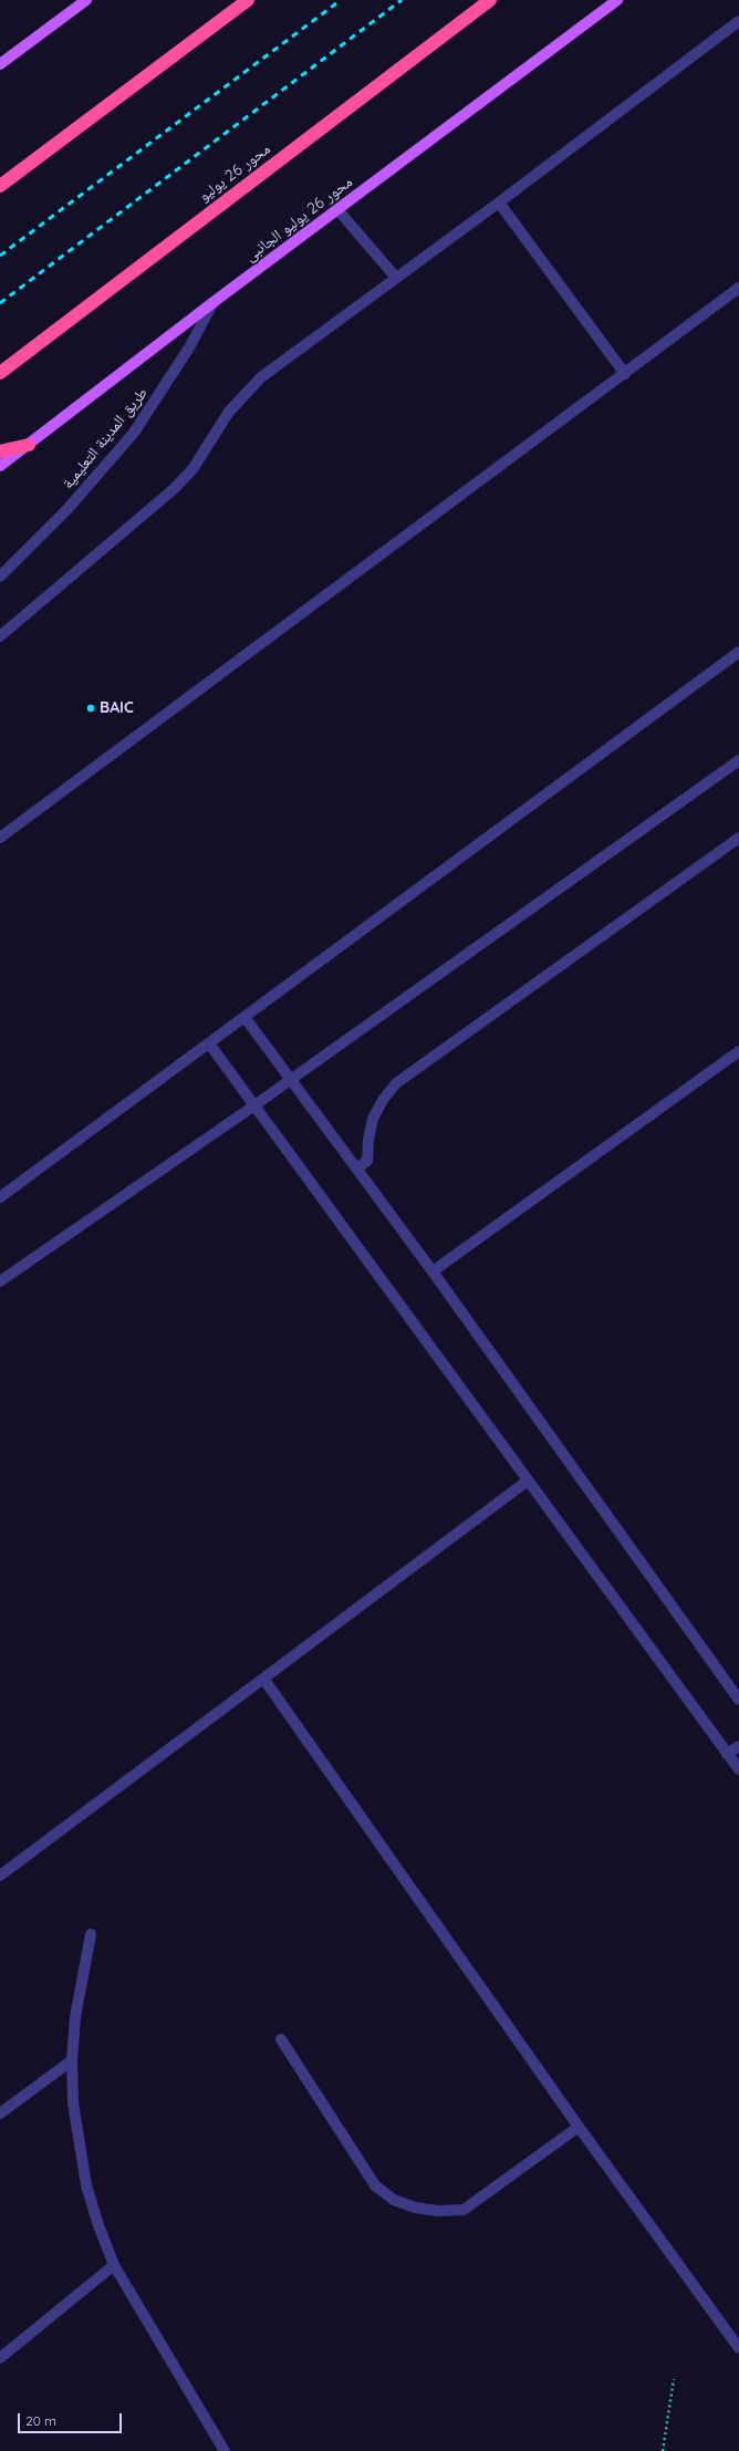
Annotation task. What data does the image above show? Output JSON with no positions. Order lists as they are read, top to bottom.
{
  "streets": {
    "highway": ["محور 26 يوليو"],
    "main road": ["محور 26 يوليو الجانبى"],
    "street": ["طريق المدينة التعليمية"]
  },
  "crossings": [
    ["محور 26 يوليو الجانبى", "طريق المدينة التعليمية"]
  ],
  "places": ["BAIC"],
  "scale_bar": "20 m"
}
